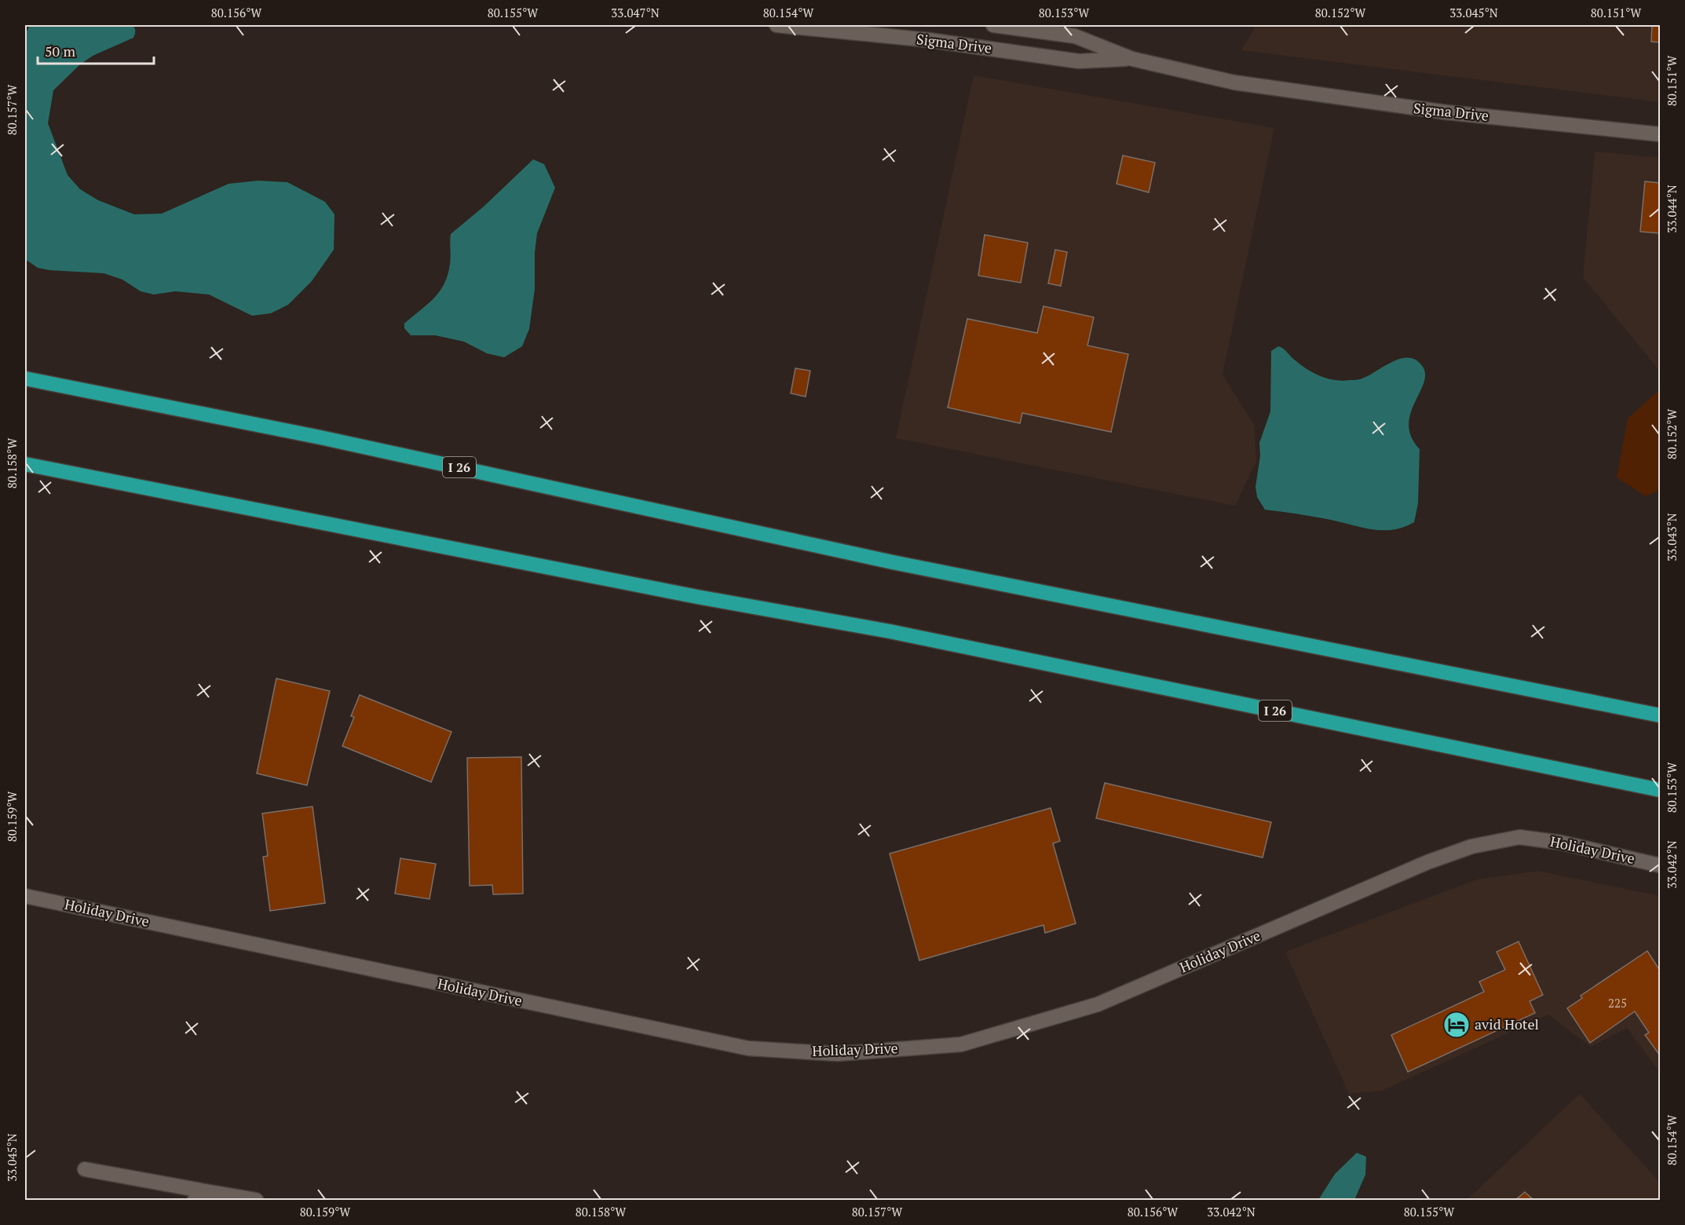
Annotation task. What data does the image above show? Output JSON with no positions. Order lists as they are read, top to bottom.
{
  "streets": {
    "highway": ["I 26"],
    "main road": ["Sigma Drive", "Holiday Drive"]
  },
  "places": {
    "hotel": ["avid Hotel"]
  },
  "house_numbers": ["225"],
  "scale_bar": "50 m",
  "coordinates": [
    "80.156°W",
    "80.155°W",
    "33.047°N",
    "80.154°W",
    "80.153°W",
    "80.152°W",
    "33.045°N",
    "80.151°W",
    "80.157°W",
    "33.044°N",
    "80.158°W",
    "33.043°N",
    "80.159°W",
    "33.042°N"
  ]
}
